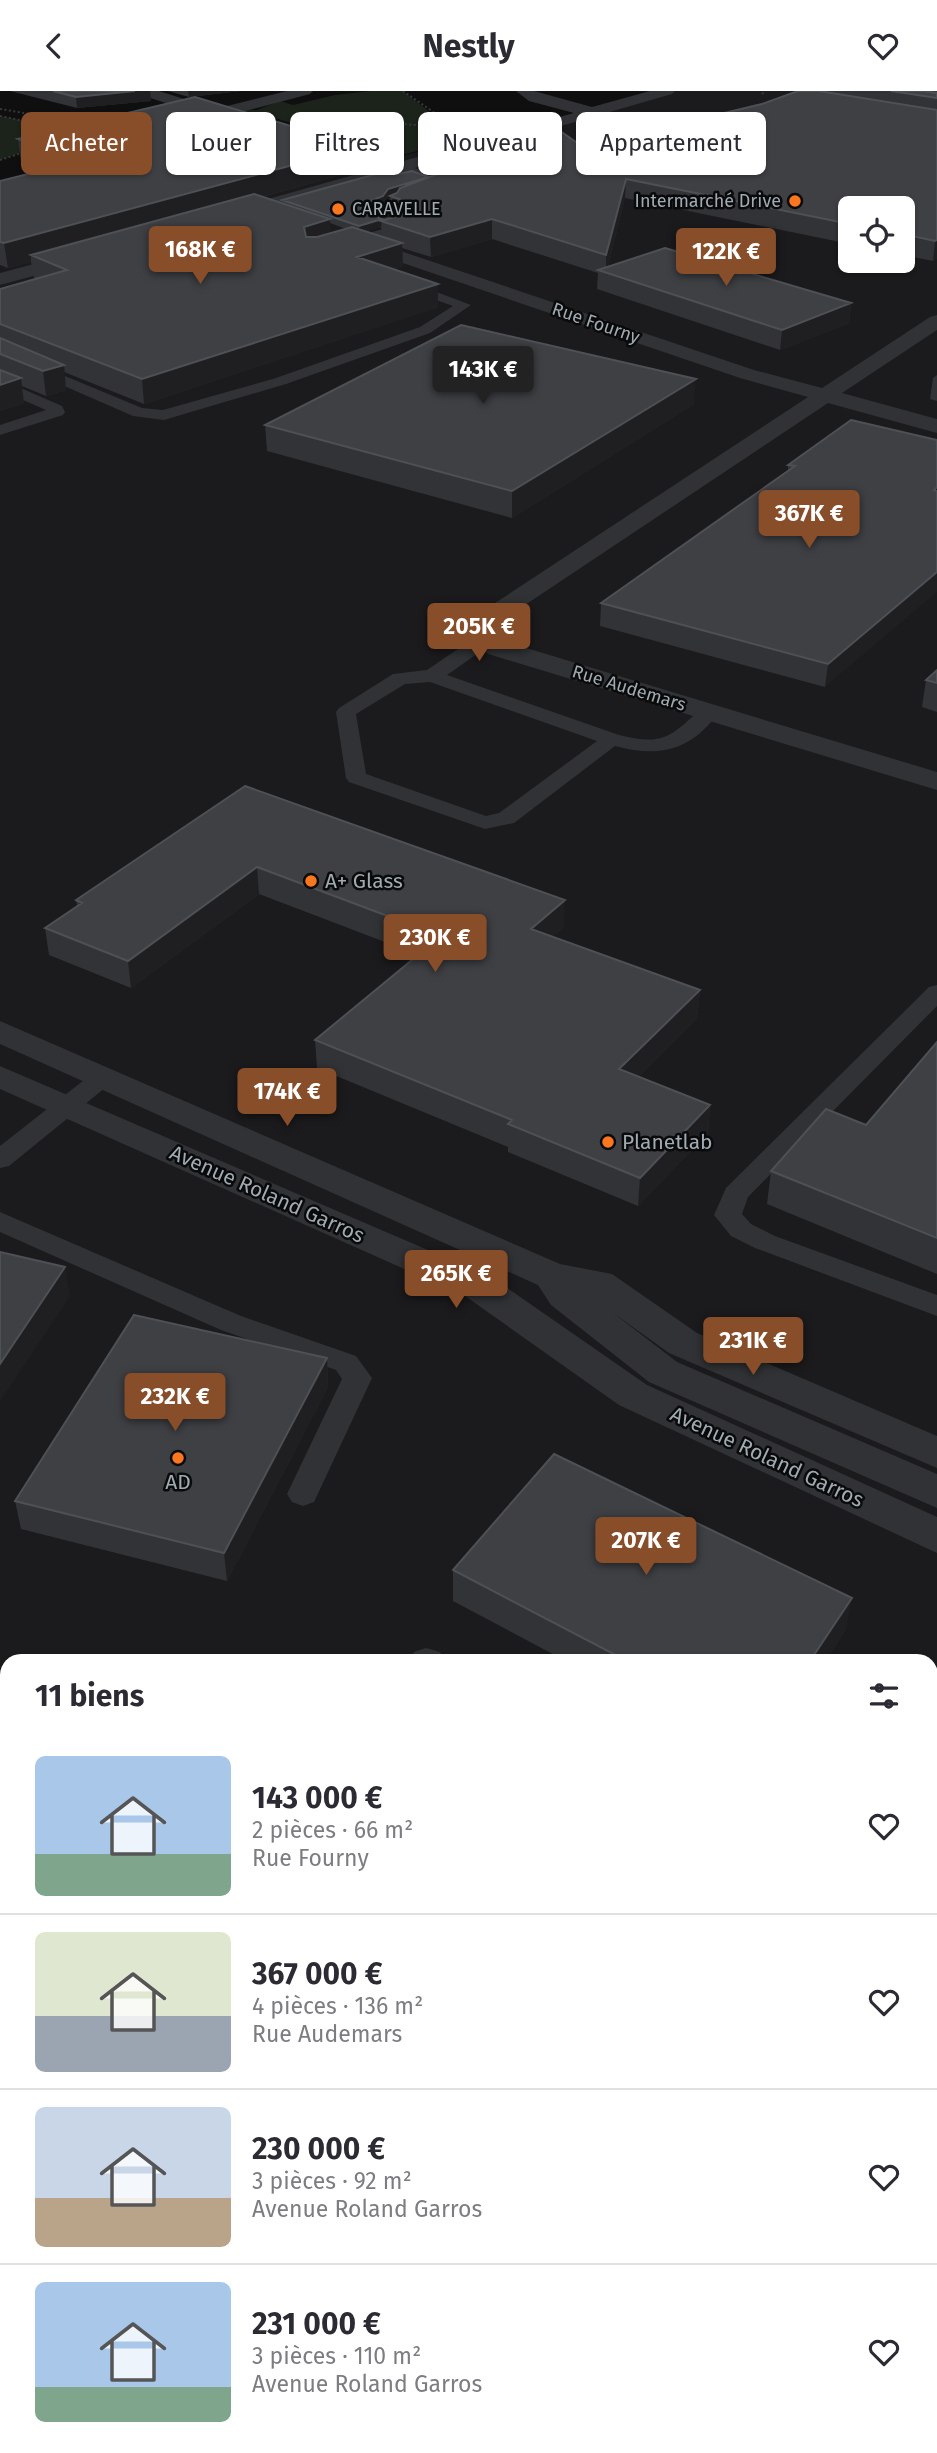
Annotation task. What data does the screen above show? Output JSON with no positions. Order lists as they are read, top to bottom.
{
  "streets": {
    "street": ["Rue Fourny", "Rue Audemars", "Avenue Roland Garros"]
  },
  "places": [
    "Intermarché Drive",
    "CARAVELLE",
    "A+ Glass",
    "Planetlab",
    "AD"
  ],
  "page": {
    "header": "Nestly",
    "chip": [
      "Acheter",
      "Louer",
      "Filtres",
      "Nouveau",
      "Appartement"
    ],
    "price": [
      "168K €",
      "122K €",
      "143K €",
      "367K €",
      "205K €",
      "230K €",
      "174K €",
      "265K €",
      "231K €",
      "232K €",
      "207K €"
    ],
    "heading": "11 biens",
    "list": [
      {
        "name": "143 000 €",
        "note": "2 pièces · 66 m² · Rue Fourny"
      },
      {
        "name": "367 000 €",
        "note": "4 pièces · 136 m² · Rue Audemars"
      },
      {
        "name": "230 000 €",
        "note": "3 pièces · 92 m² · Avenue Roland Garros"
      },
      {
        "name": "231 000 €",
        "note": "3 pièces · 110 m² · Avenue Roland Garros"
      }
    ]
  }
}
